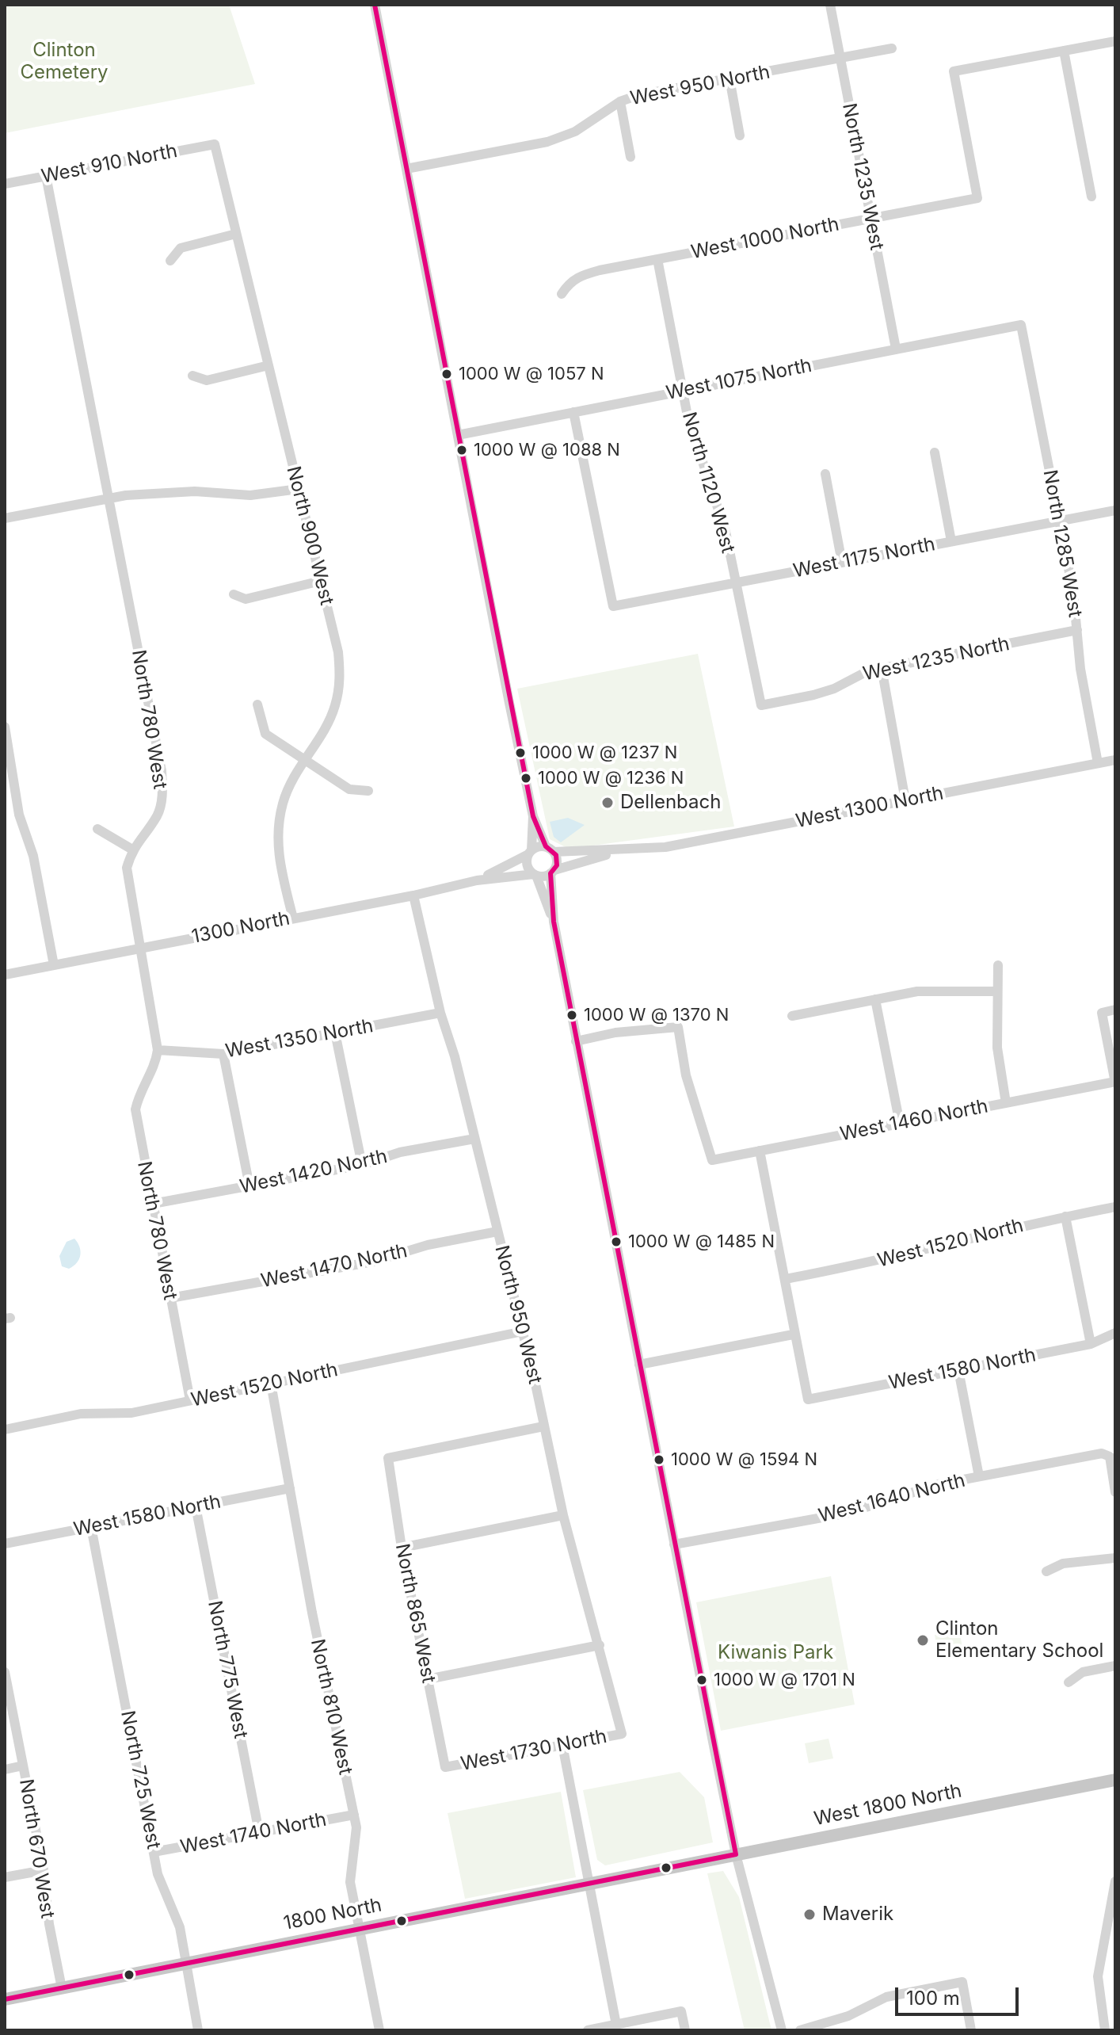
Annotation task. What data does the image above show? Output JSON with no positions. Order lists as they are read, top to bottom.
{
  "streets": {
    "main road": ["West 1800 North", "1800 North"],
    "street": [
      "West 950 North",
      "West 910 North",
      "North 1235 West",
      "West 1000 North",
      "West 1075 North",
      "North 1120 West",
      "North 900 West",
      "North 1285 West",
      "West 1175 North",
      "West 1235 North",
      "North 780 West",
      "West 1300 North",
      "1300 North",
      "West 1350 North",
      "West 1460 North",
      "West 1420 North",
      "West 1520 North",
      "West 1470 North",
      "North 950 West",
      "West 1580 North",
      "West 1640 North",
      "North 865 West",
      "North 775 West",
      "North 810 West",
      "West 1730 North",
      "North 725 West",
      "West 1740 North",
      "North 670 West"
    ]
  },
  "crossings": [
    ["West 950 North", "North 1235 West"],
    ["West 910 North", "North 900 West"],
    ["West 910 North", "North 780 West"],
    ["North 1235 West", "West 1000 North"],
    ["North 1235 West", "West 1075 North"],
    ["West 1000 North", "North 1120 West"],
    ["West 1075 North", "North 1120 West"],
    ["West 1075 North", "North 1285 West"],
    ["West 1075 North", "West 1175 North"],
    ["North 1120 West", "West 1175 North"],
    ["North 1120 West", "West 1235 North"],
    ["North 900 West", "1300 North"],
    ["North 1285 West", "West 1175 North"],
    ["North 1285 West", "West 1235 North"],
    ["North 1285 West", "West 1300 North"],
    ["North 780 West", "1300 North"],
    ["North 780 West", "West 1350 North"],
    ["North 780 West", "West 1420 North"],
    ["North 780 West", "West 1520 North"],
    ["North 780 West", "West 1470 North"],
    ["West 1300 North", "1300 North"],
    ["1300 North", "North 950 West"],
    ["West 1350 North", "North 950 West"],
    ["West 1420 North", "North 950 West"],
    ["West 1520 North", "North 950 West"],
    ["West 1520 North", "North 810 West"],
    ["West 1470 North", "North 950 West"],
    ["North 950 West", "North 865 West"],
    ["North 950 West", "West 1730 North"],
    ["West 1580 North", "North 775 West"],
    ["West 1580 North", "North 810 West"],
    ["West 1580 North", "North 725 West"],
    ["North 865 West", "West 1730 North"],
    ["North 775 West", "West 1740 North"],
    ["North 810 West", "West 1740 North"],
    ["North 810 West", "1800 North"],
    ["North 725 West", "West 1740 North"],
    ["North 725 West", "1800 North"],
    ["West 1800 North", "1800 North"],
    ["North 670 West", "1800 North"]
  ],
  "parks": ["Clinton Cemetery", "Kiwanis Park"],
  "places": [
    "1000 W @ 1057 N",
    "1000 W @ 1088 N",
    "1000 W @ 1237 N",
    "1000 W @ 1236 N",
    "Dellenbach",
    "1000 W @ 1370 N",
    "1000 W @ 1485 N",
    "1000 W @ 1594 N",
    "Clinton Elementary School",
    "1000 W @ 1701 N",
    "Maverik"
  ],
  "scale_bar": "100 m"
}
